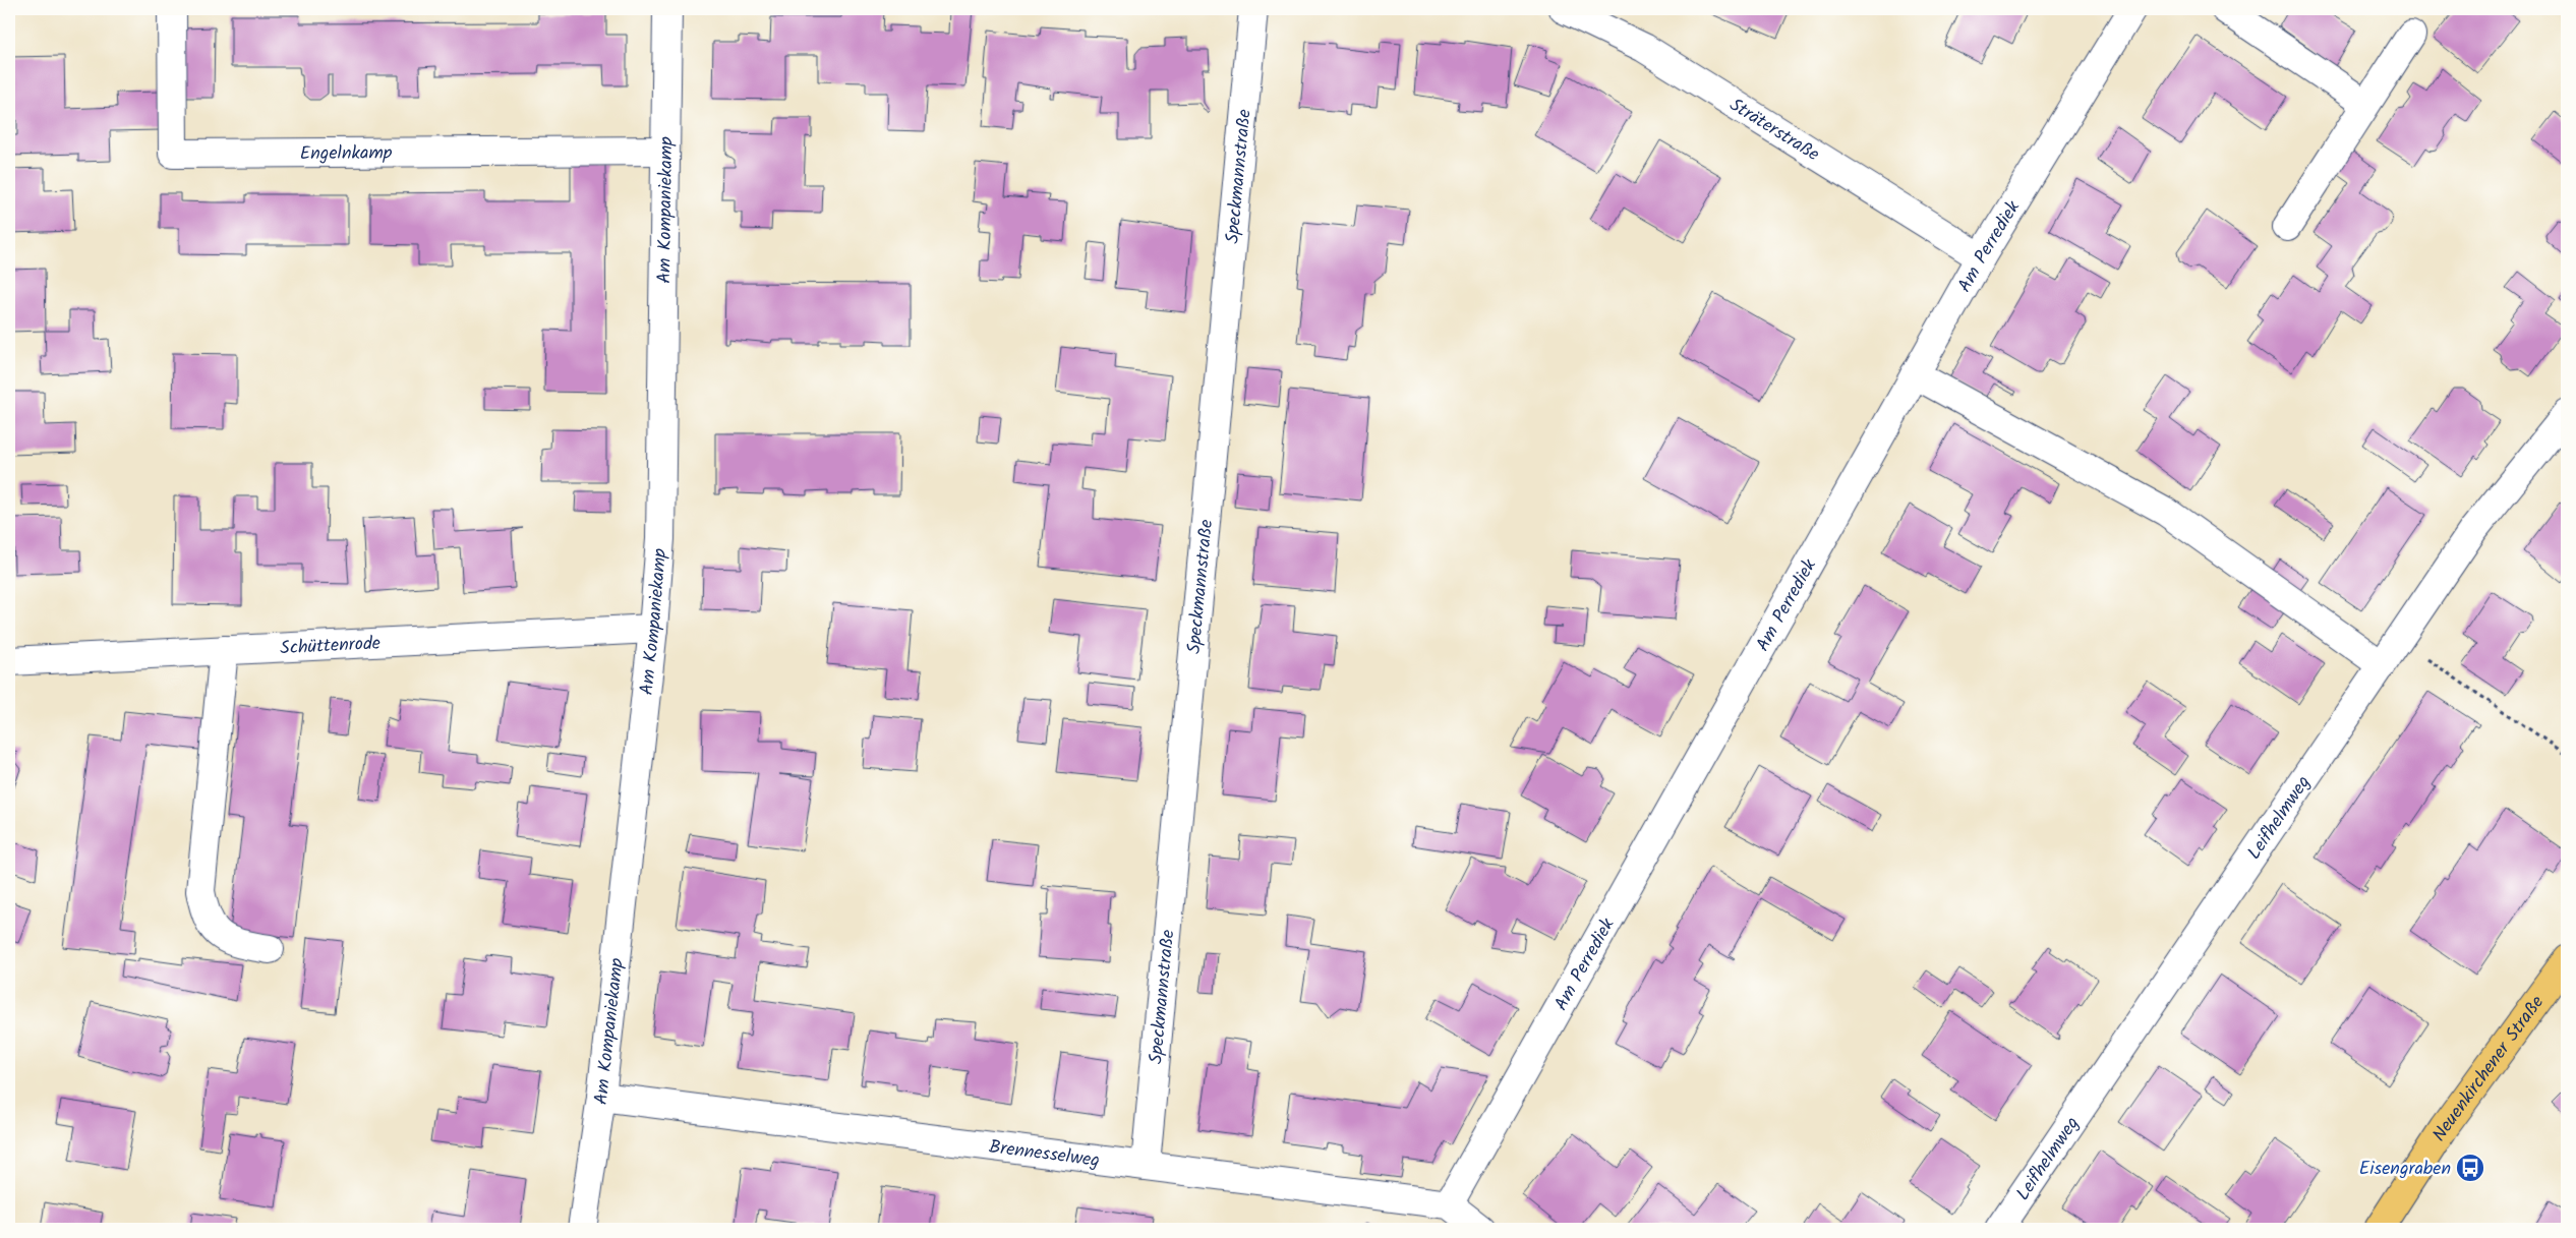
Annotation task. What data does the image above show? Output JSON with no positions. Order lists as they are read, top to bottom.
{
  "streets": {
    "main road": ["Neuenkirchener Straße"],
    "street": [
      "Sträterstraße",
      "Engelnkamp",
      "Speckmannstraße",
      "Am Kompaniekamp",
      "Am Perrediek",
      "Schüttenrode",
      "Leifhelmweg",
      "Brennesselweg"
    ]
  },
  "crossings": [
    ["Sträterstraße", "Am Perrediek"],
    ["Engelnkamp", "Am Kompaniekamp"],
    ["Speckmannstraße", "Brennesselweg"],
    ["Am Kompaniekamp", "Schüttenrode"],
    ["Am Kompaniekamp", "Brennesselweg"],
    ["Am Perrediek", "Brennesselweg"]
  ],
  "places": {
    "bus stop": ["Eisengraben"]
  }
}
